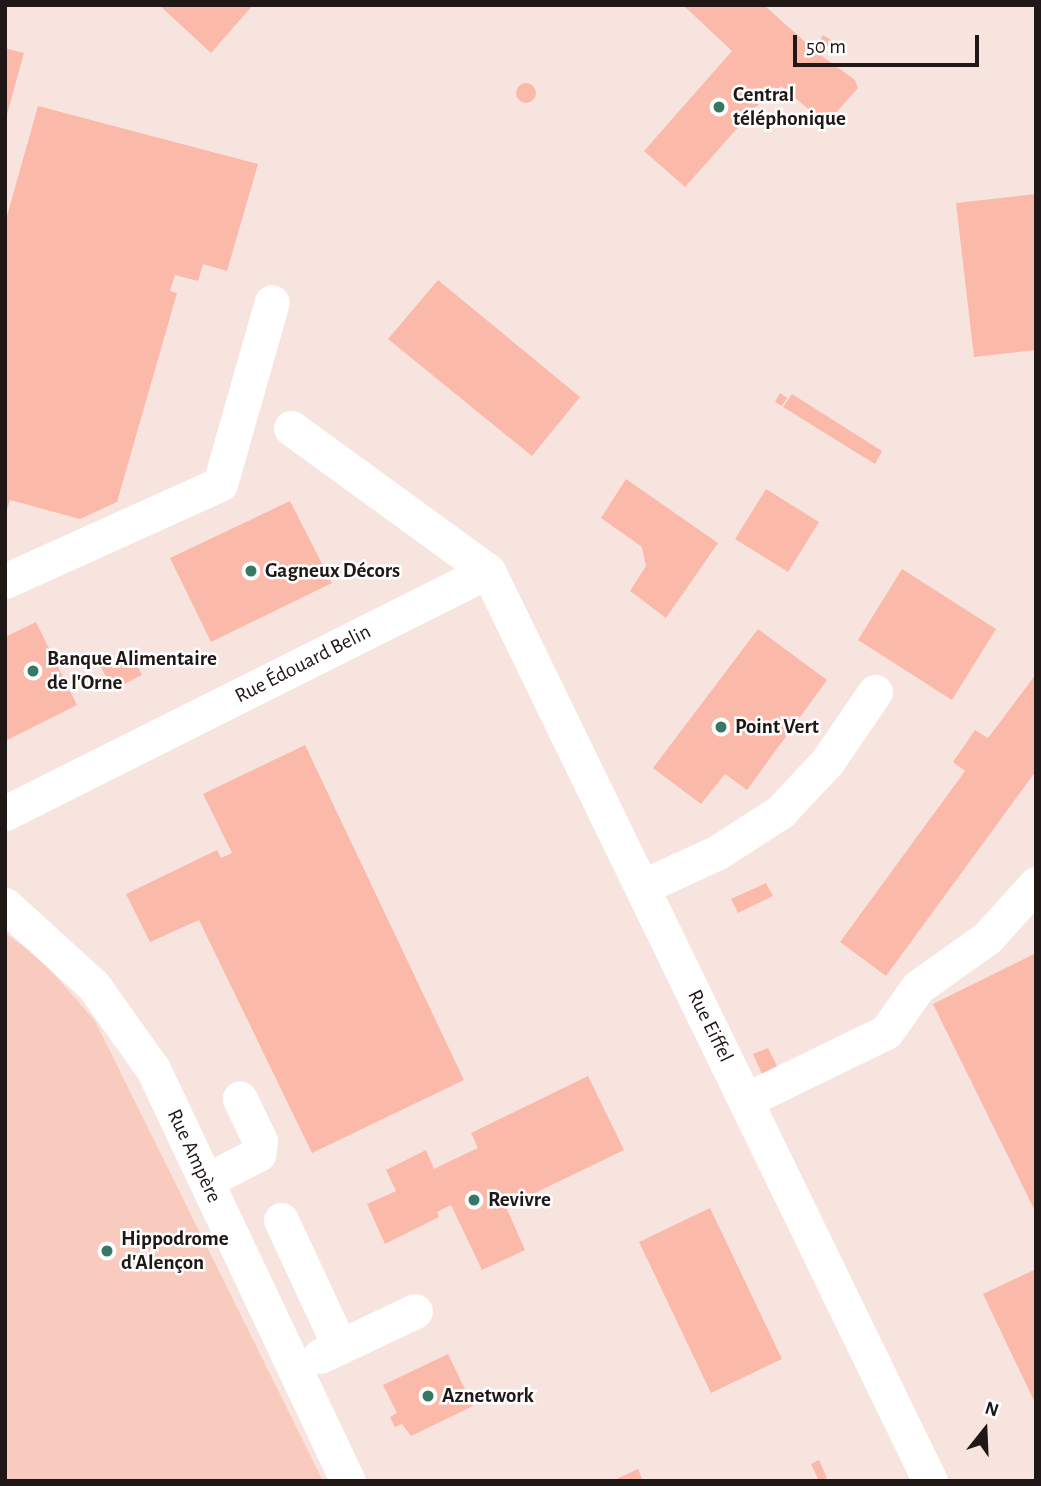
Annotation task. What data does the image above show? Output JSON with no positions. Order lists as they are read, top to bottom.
{
  "streets": {
    "street": ["Rue Édouard Belin", "Rue Eiffel", "Rue Ampère"]
  },
  "crossings": [
    ["Rue Édouard Belin", "Rue Eiffel"]
  ],
  "places": [
    "Central téléphonique",
    "Gagneux Décors",
    "Banque Alimentaire de l'Orne",
    "Point Vert",
    "Revivre",
    "Hippodrome d'Alençon",
    "Aznetwork"
  ],
  "scale_bar": "50 m",
  "north": "top"
}
